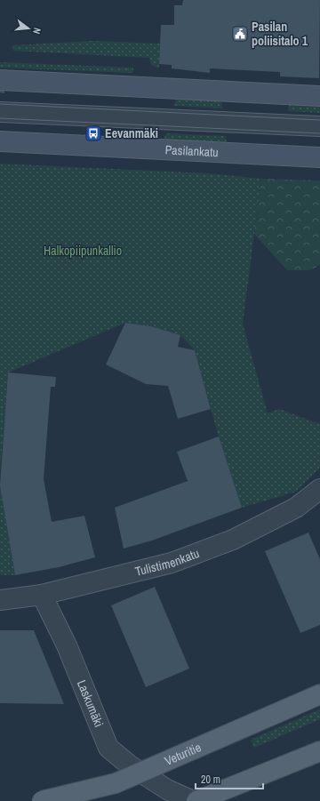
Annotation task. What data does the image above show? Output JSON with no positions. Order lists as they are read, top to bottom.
{
  "streets": {
    "main road": ["Veturitie"],
    "street": ["Pasilankatu", "Tulistimenkatu", "Laskumäki"]
  },
  "crossings": [
    ["Tulistimenkatu", "Laskumäki"]
  ],
  "parks": ["Halkopiipunkallio"],
  "places": {
    "public building": ["Pasilan poliisitalo 1"],
    "bus stop": ["Eevanmäki"]
  },
  "scale_bar": "20 m",
  "north": "right"
}
